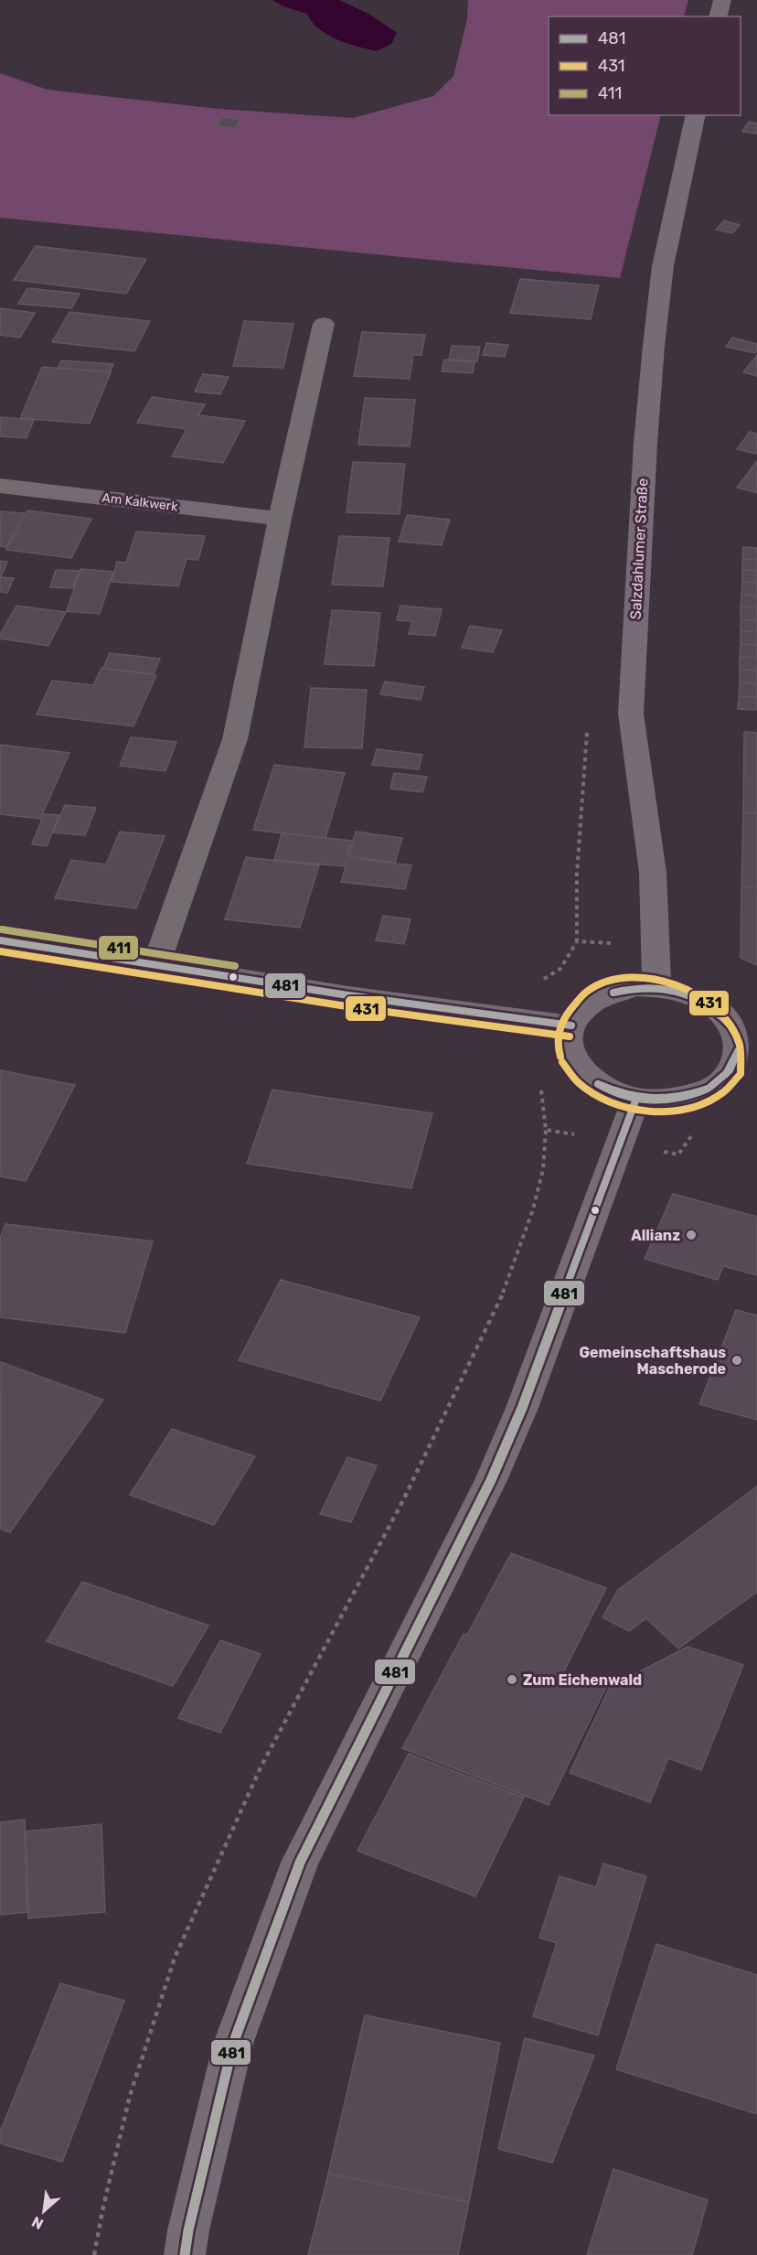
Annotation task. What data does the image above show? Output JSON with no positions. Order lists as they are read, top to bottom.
{
  "streets": {
    "main road": ["Salzdahlumer Straße"],
    "street": ["Am Kalkwerk"]
  },
  "places": ["Allianz", "Gemeinschaftshaus Mascherode", "Zum Eichenwald"],
  "lines": ["transit line 411", "transit line 481", "transit line 431"],
  "legend": ["481", "431", "411"],
  "north": "bottom left"
}
